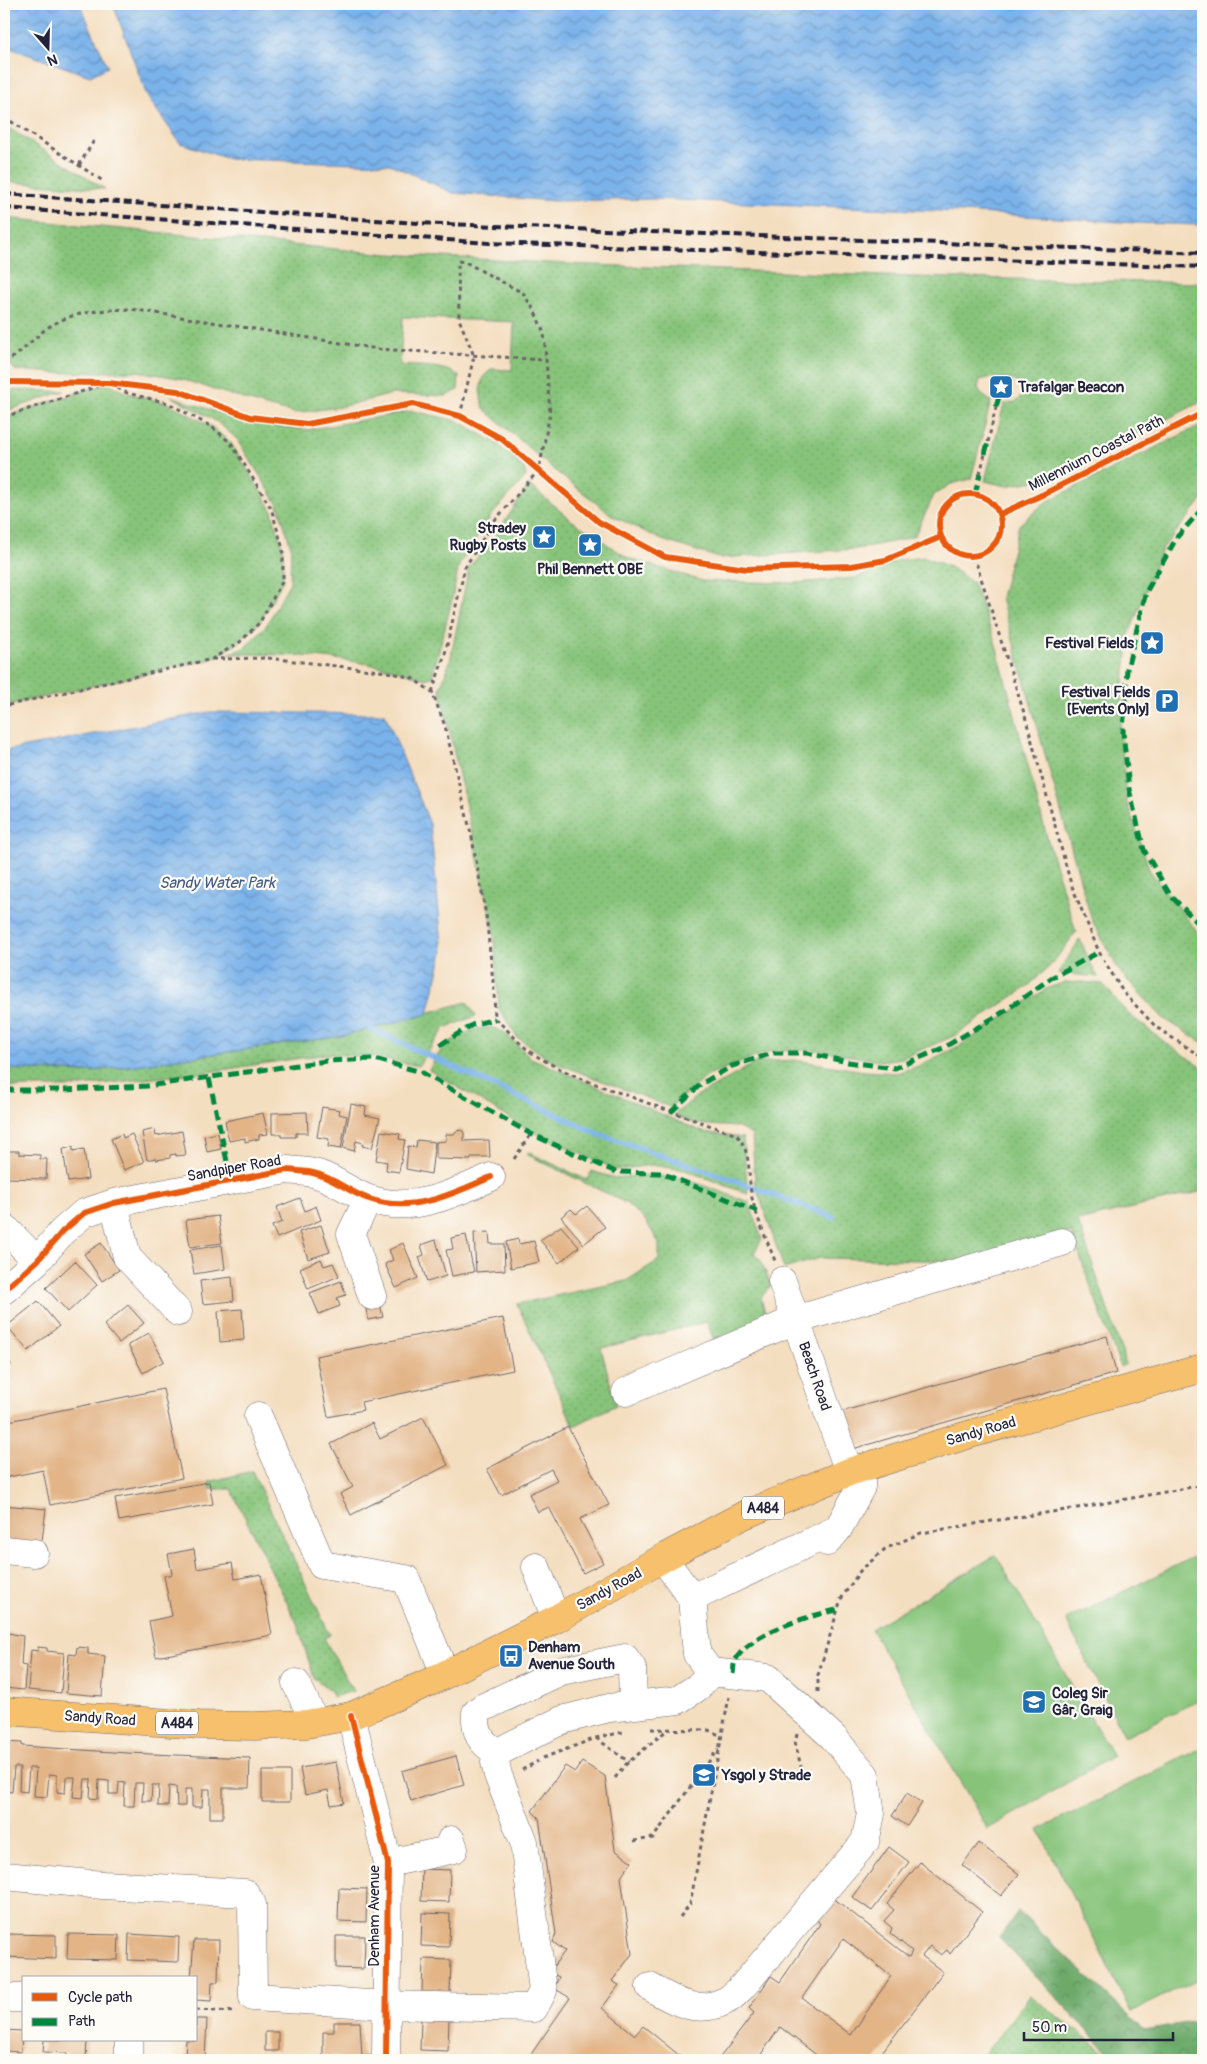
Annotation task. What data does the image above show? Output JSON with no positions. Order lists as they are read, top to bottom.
{
  "streets": {
    "main road": ["Sandy Road", "A484"],
    "street": ["Sandpiper Road", "Beach Road", "Denham Avenue"],
    "cycle path": ["Millennium Coastal Path"]
  },
  "crossings": [
    ["Beach Road", "Sandy Road"],
    ["Sandy Road", "Denham Avenue"]
  ],
  "water": ["Sandy Water Park"],
  "places": {
    "place": [
      "Trafalgar Beacon",
      "Stradey Rugby Posts",
      "Phil Bennett OBE",
      "Festival Fields"
    ],
    "parking": ["Festival Fields [Events Only]"],
    "bus stop": ["Denham Avenue South"],
    "school or university": ["Coleg Sir Gâr, Graig", "Ysgol y Strade"]
  },
  "legend": ["Cycle path", "Path"],
  "scale_bar": "50 m",
  "north": "bottom"
}
